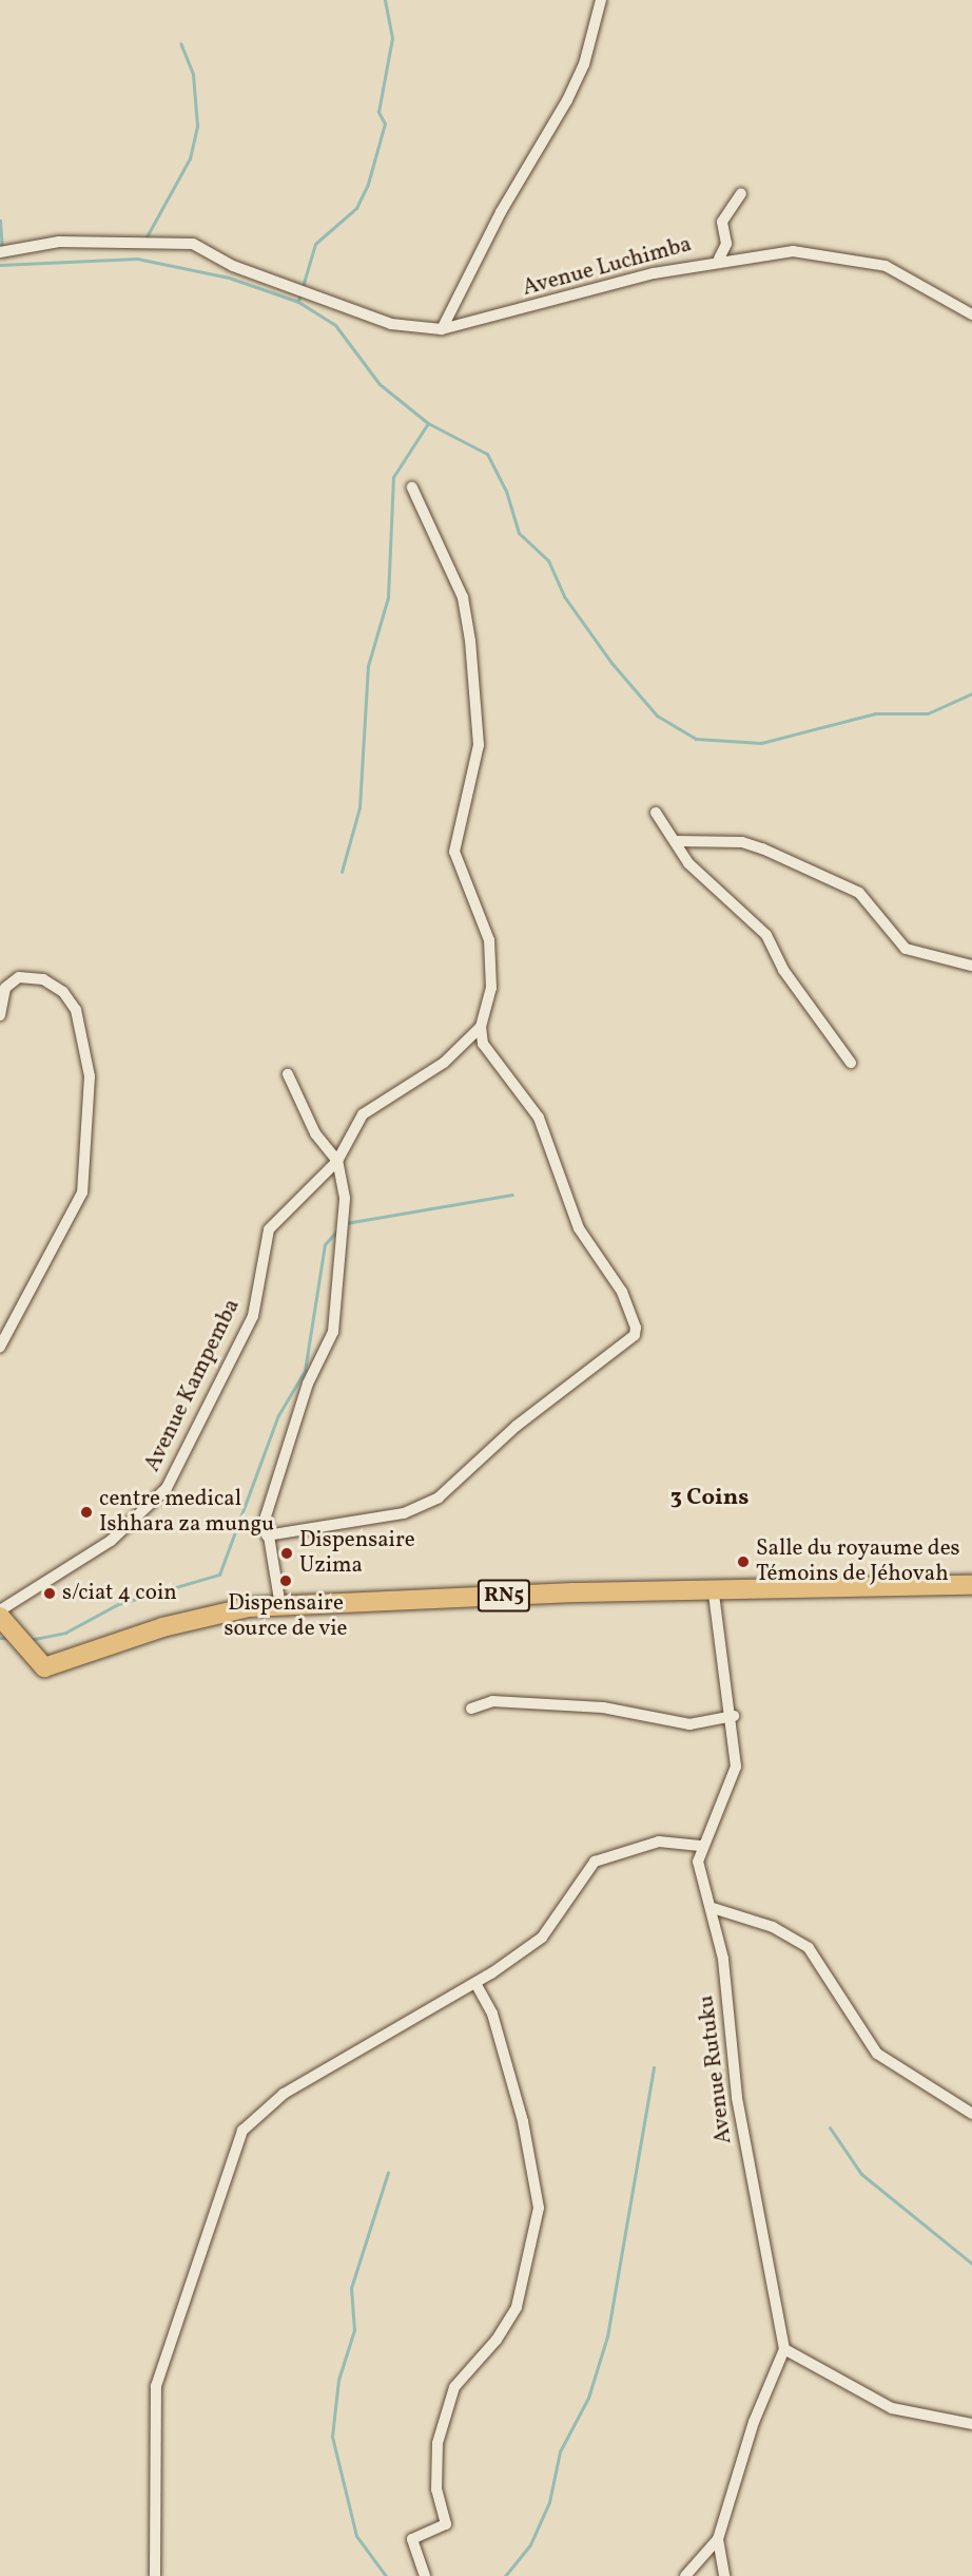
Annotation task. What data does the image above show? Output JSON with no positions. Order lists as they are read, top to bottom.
{
  "streets": {
    "highway": ["RN5"],
    "street": ["Avenue Luchimba", "Avenue Kampemba", "Avenue Rutuku"]
  },
  "districts": ["3 Coins"],
  "places": [
    "centre medical Ishhara za mungu",
    "Dispensaire Uzima",
    "Salle du royaume des Témoins de Jéhovah",
    "Dispensaire source de vie",
    "s/ciat 4 coin"
  ]
}
